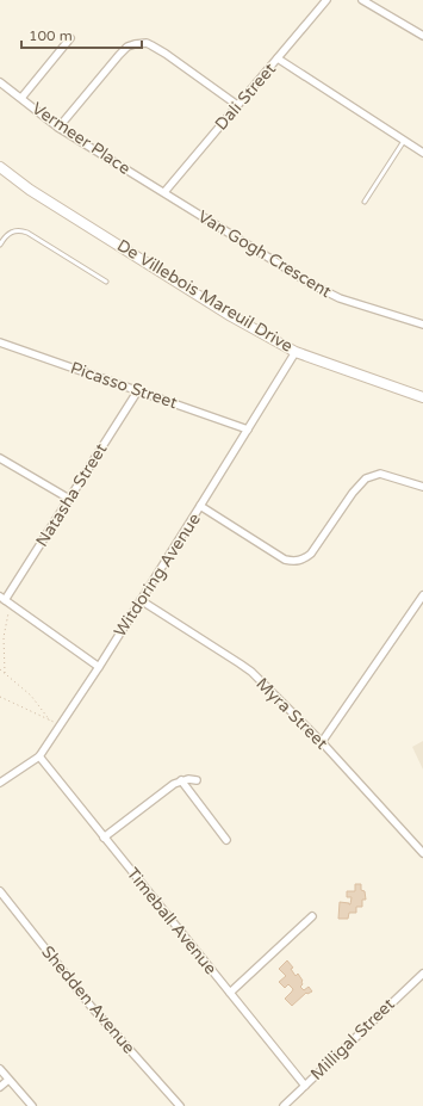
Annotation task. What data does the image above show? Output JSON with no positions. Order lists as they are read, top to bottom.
{
  "streets": {
    "main road": ["De Villebois Mareuil Drive"],
    "street": [
      "Dali Street",
      "Vermeer Place",
      "Van Gogh Crescent",
      "Picasso Street",
      "Natasha Street",
      "Witdoring Avenue",
      "Myra Street",
      "Timeball Avenue",
      "Shedden Avenue",
      "Milligal Street"
    ]
  },
  "crossings": [
    ["Dali Street", "Vermeer Place"],
    ["Dali Street", "Van Gogh Crescent"],
    ["Vermeer Place", "Van Gogh Crescent"],
    ["De Villebois Mareuil Drive", "Witdoring Avenue"],
    ["Picasso Street", "Natasha Street"],
    ["Picasso Street", "Witdoring Avenue"],
    ["Witdoring Avenue", "Myra Street"],
    ["Witdoring Avenue", "Timeball Avenue"],
    ["Timeball Avenue", "Milligal Street"]
  ],
  "scale_bar": "100 m"
}
